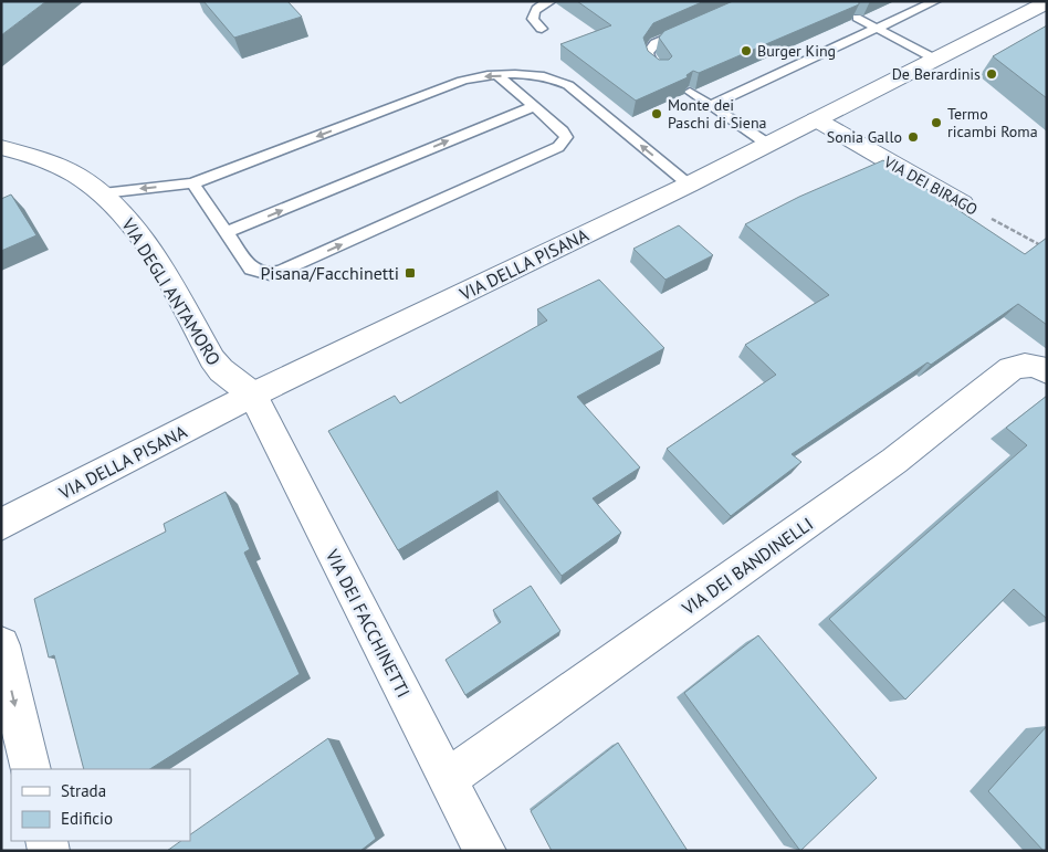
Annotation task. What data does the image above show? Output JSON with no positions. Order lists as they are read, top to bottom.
{
  "streets": {
    "street": [
      "VIA DEI BIRAGO",
      "VIA DELLA PISANA",
      "VIA DEGLI ANTAMORO",
      "VIA DEI BANDINELLI",
      "VIA DEI FACCHINETTI"
    ]
  },
  "crossings": [
    ["VIA DEI BIRAGO", "VIA DELLA PISANA"],
    ["VIA DELLA PISANA", "VIA DEGLI ANTAMORO"],
    ["VIA DELLA PISANA", "VIA DEI FACCHINETTI"],
    ["VIA DEGLI ANTAMORO", "VIA DEI FACCHINETTI"],
    ["VIA DEI BANDINELLI", "VIA DEI FACCHINETTI"]
  ],
  "places": {
    "other": [
      "Burger King",
      "De Berardinis",
      "Monte dei Paschi di Siena",
      "Termo ricambi Roma",
      "Sonia Gallo"
    ],
    "transit": ["Pisana/Facchinetti"]
  },
  "legend": ["Strada", "Edificio"]
}
